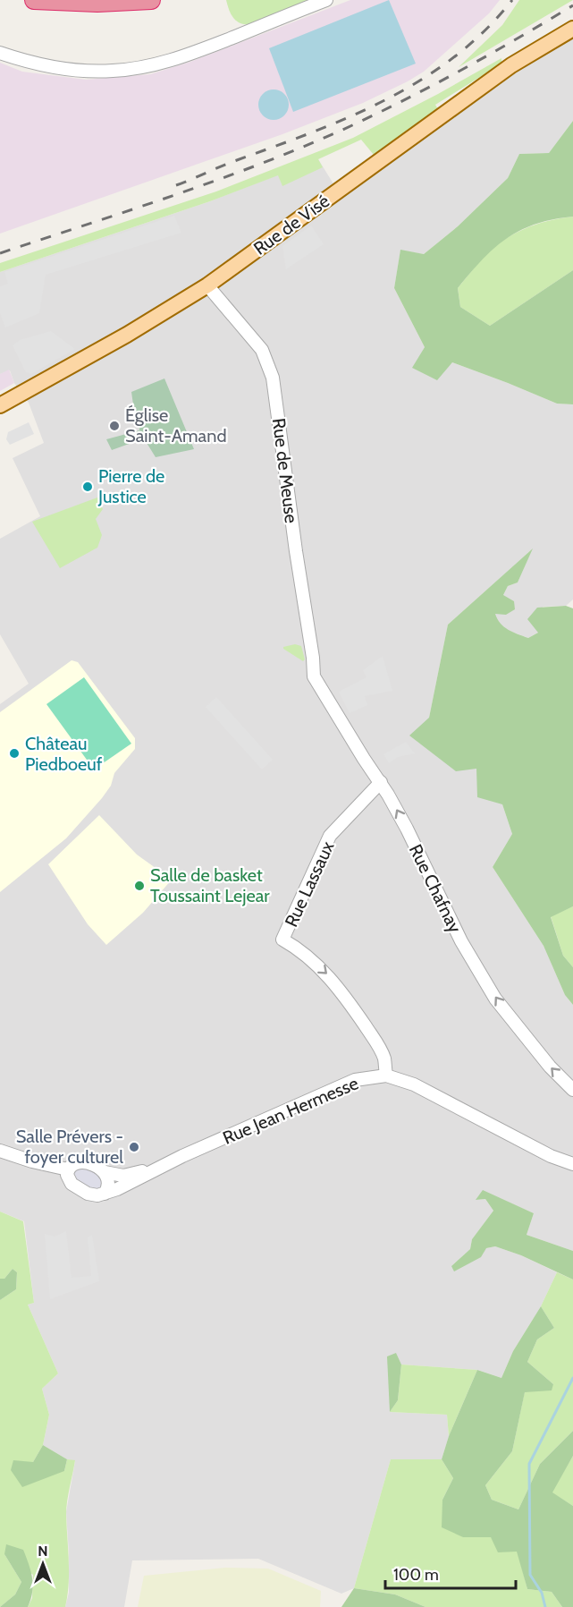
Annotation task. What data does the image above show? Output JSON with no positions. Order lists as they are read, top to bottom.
{
  "streets": {
    "main road": ["Rue de Visé"],
    "street": [
      "Rue de Meuse",
      "Rue Lassaux",
      "Rue Chafnay",
      "Rue Jean Hermesse"
    ]
  },
  "crossings": [
    ["Rue de Visé", "Rue de Meuse"],
    ["Rue de Meuse", "Rue Chafnay"],
    ["Rue Lassaux", "Rue Chafnay"],
    ["Rue Lassaux", "Rue Jean Hermesse"]
  ],
  "one_way": ["Rue Lassaux", "Rue Chafnay"],
  "places": [
    "Église Saint-Amand",
    "Pierre de Justice",
    "Château Piedboeuf",
    "Salle de basket Toussaint Lejear",
    "Salle Prévers - foyer culturel"
  ],
  "scale_bar": "100 m",
  "north": "top"
}
